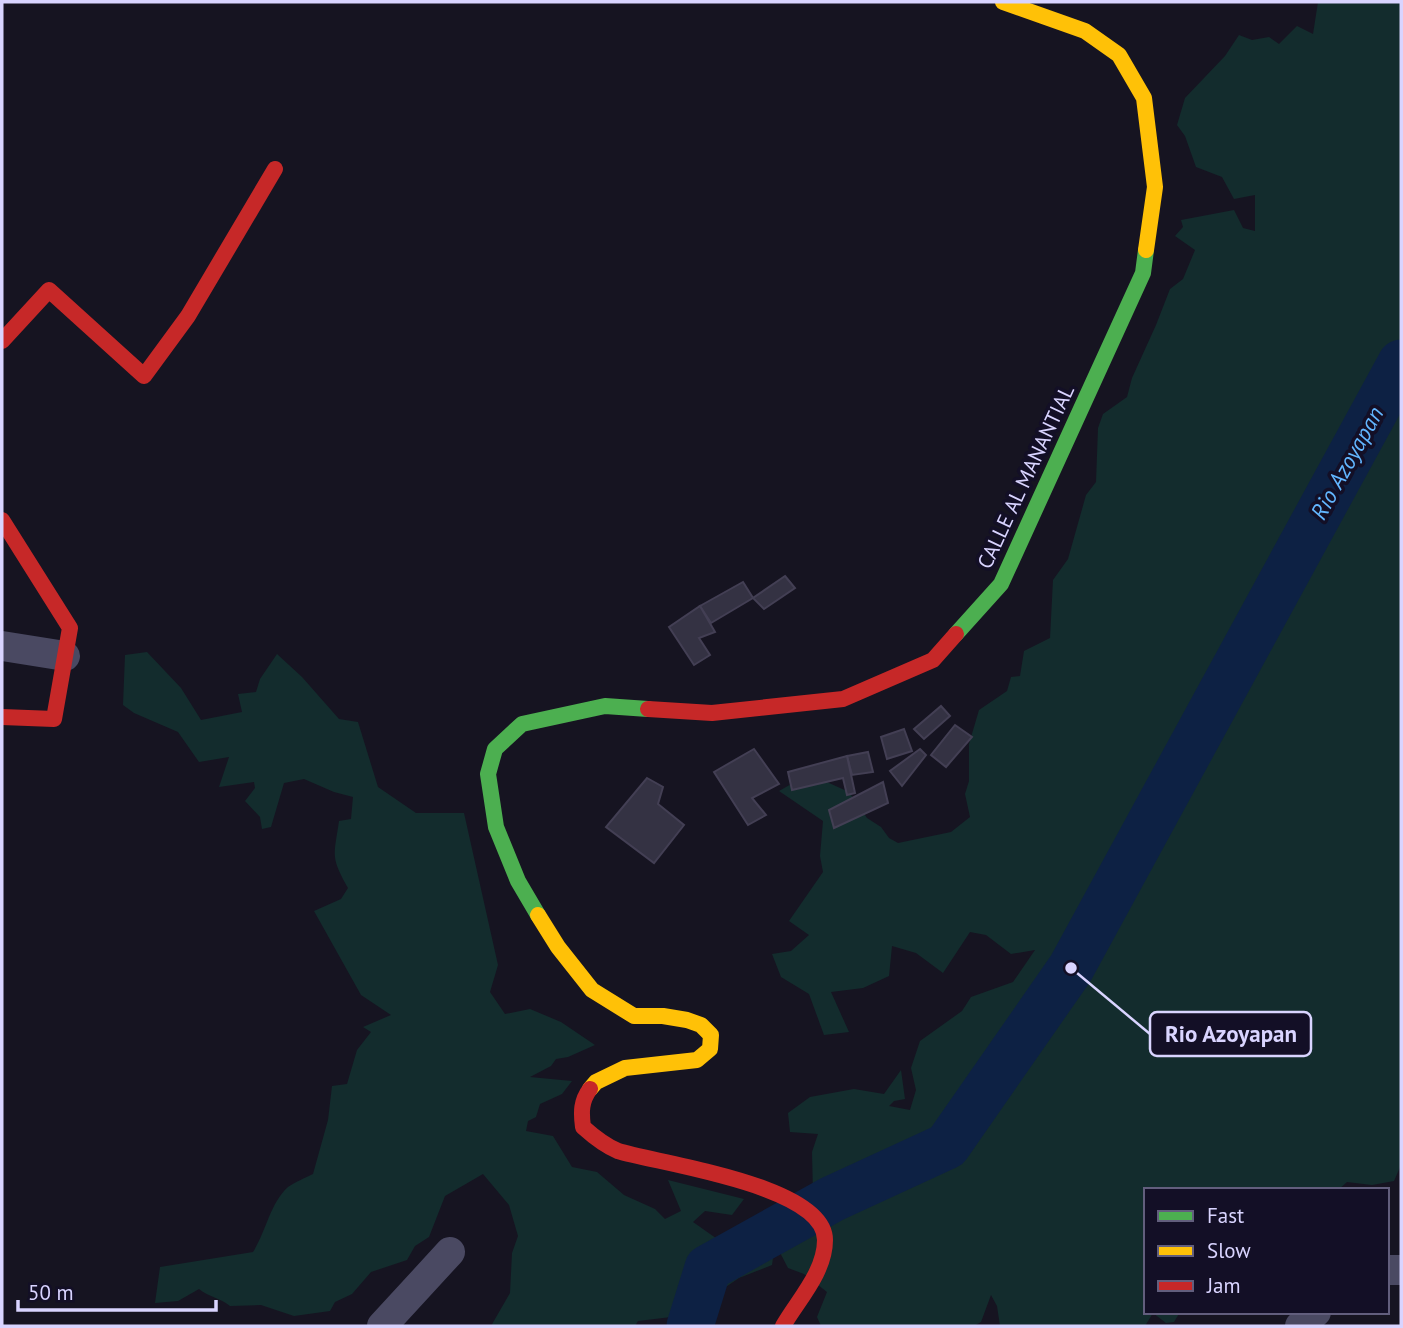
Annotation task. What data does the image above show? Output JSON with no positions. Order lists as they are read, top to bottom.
{
  "streets": {
    "street": ["CALLE AL MANANTIAL"]
  },
  "water": ["Rio Azoyapan"],
  "places": ["Rio Azoyapan"],
  "legend": ["Fast", "Slow", "Jam"],
  "scale_bar": "50 m"
}
